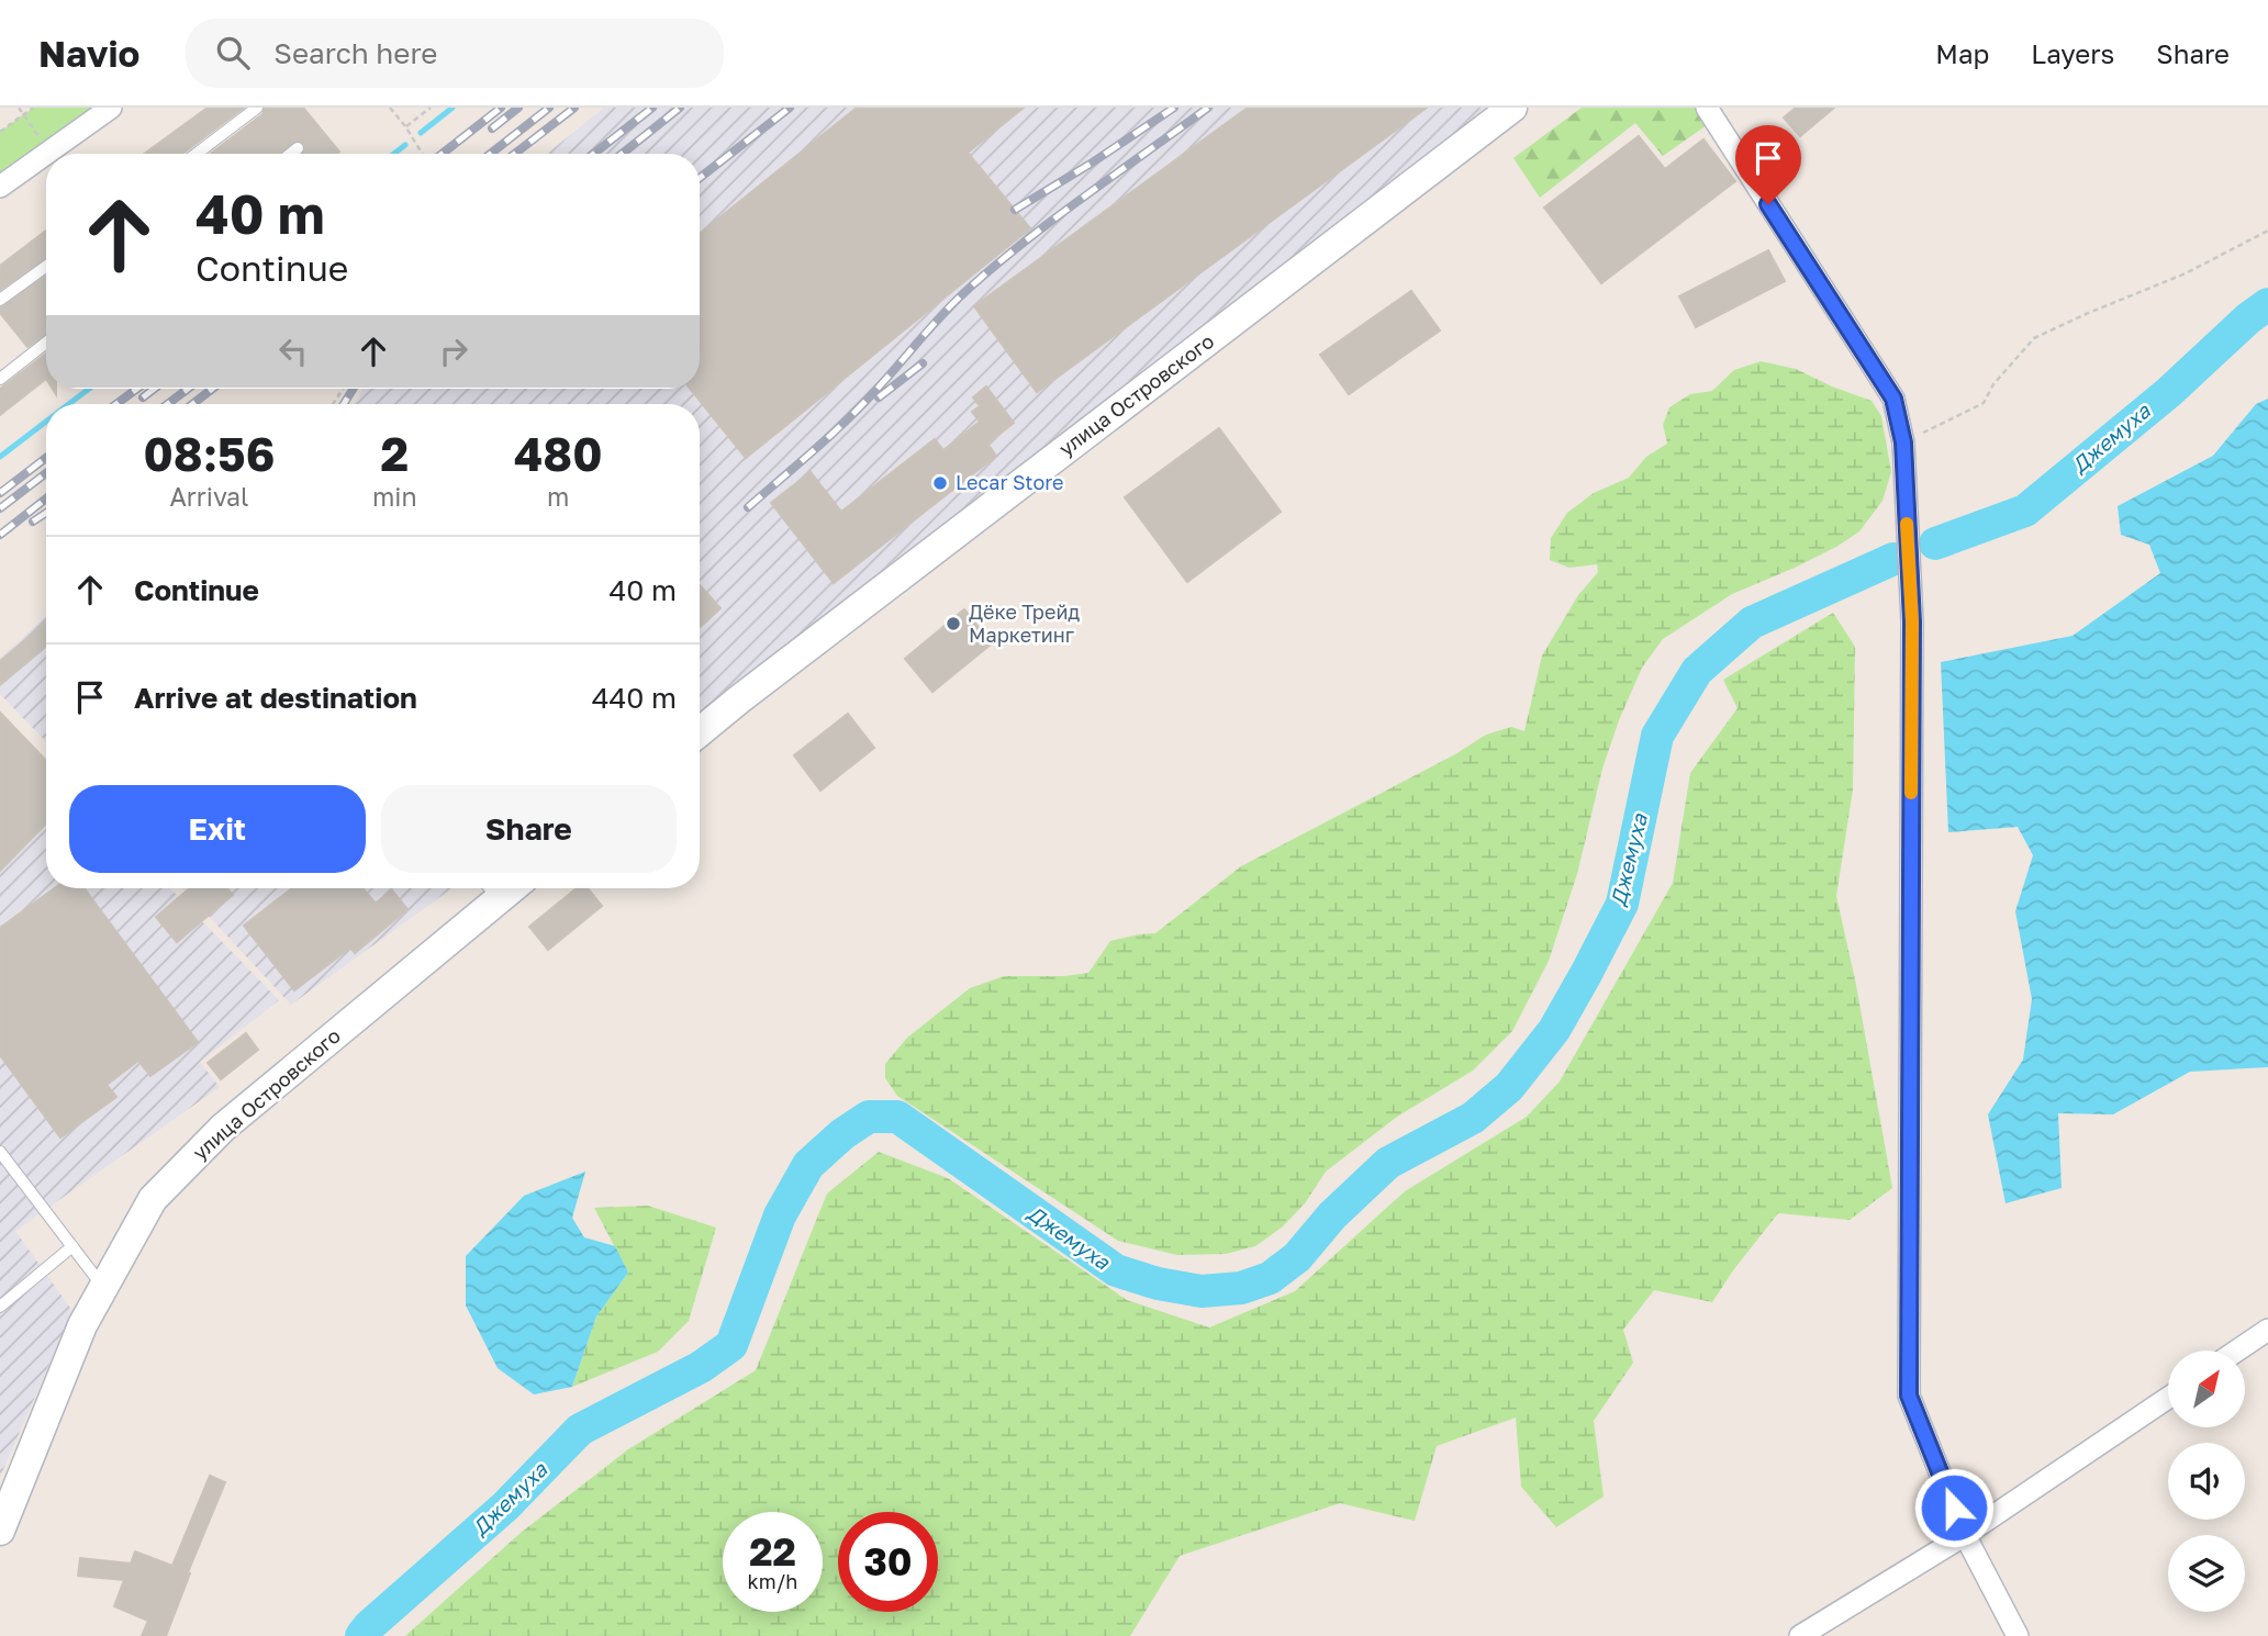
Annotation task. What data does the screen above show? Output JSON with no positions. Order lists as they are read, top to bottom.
{
  "streets": {
    "street": ["улица Островского"]
  },
  "water": ["Джемуха"],
  "places": ["Lecar Store", "Дёке Трейд Маркетинг"],
  "north": "top right",
  "page": {
    "header": "Navio",
    "search": "Search here",
    "nav": ["Map", "Layers", "Share"],
    "turn": ["40 m", "Continue"],
    "eta": [
      "08:56",
      "Arrival",
      "2",
      "min",
      "480",
      "m"
    ],
    "list": [
      {
        "name": "Continue",
        "value": "40 m"
      },
      {
        "name": "Arrive at destination",
        "value": "440 m"
      }
    ],
    "buttons": ["Exit", "Share"],
    "speed": "22 km/h",
    "limit": "30"
  }
}
